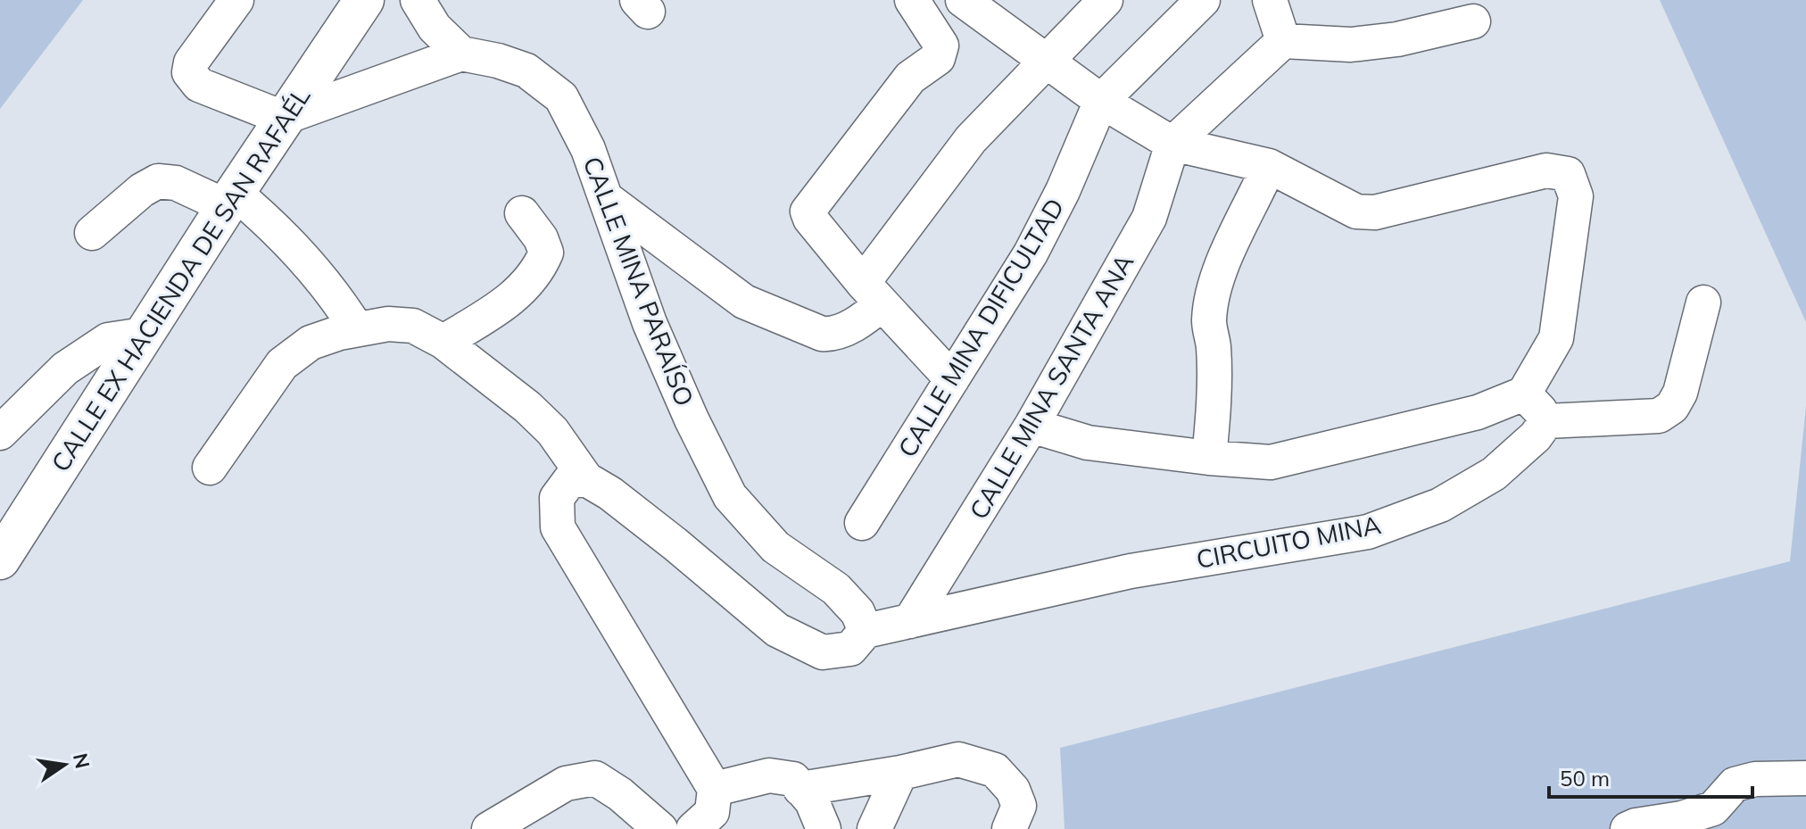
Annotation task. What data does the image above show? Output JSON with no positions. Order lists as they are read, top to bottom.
{
  "streets": {
    "main road": ["CALLE EX HACIENDA DE SAN RAFAÉL"],
    "street": [
      "CALLE MINA PARAÍSO",
      "CALLE MINA DIFICULTAD",
      "CALLE MINA SANTA ANA",
      "CIRCUITO MINA"
    ]
  },
  "crossings": [
    ["CALLE MINA PARAÍSO", "CIRCUITO MINA"],
    ["CALLE MINA SANTA ANA", "CIRCUITO MINA"]
  ],
  "scale_bar": "50 m",
  "north": "right"
}
